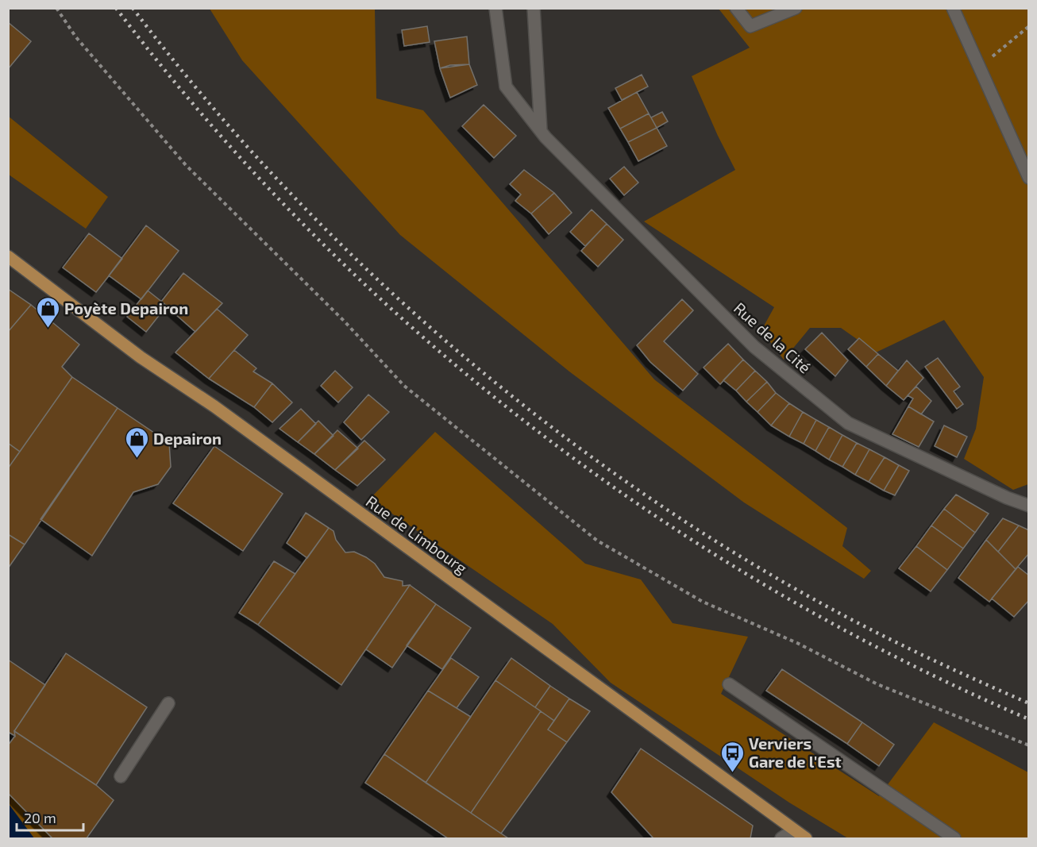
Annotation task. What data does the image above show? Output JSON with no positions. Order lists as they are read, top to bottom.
{
  "streets": {
    "main road": ["Rue de Limbourg"],
    "street": ["Rue de la Cité"]
  },
  "places": {
    "shop": ["Poyète Depairon", "Depairon"],
    "bus stop": ["Verviers Gare de l'Est"]
  },
  "scale_bar": "20 m"
}
